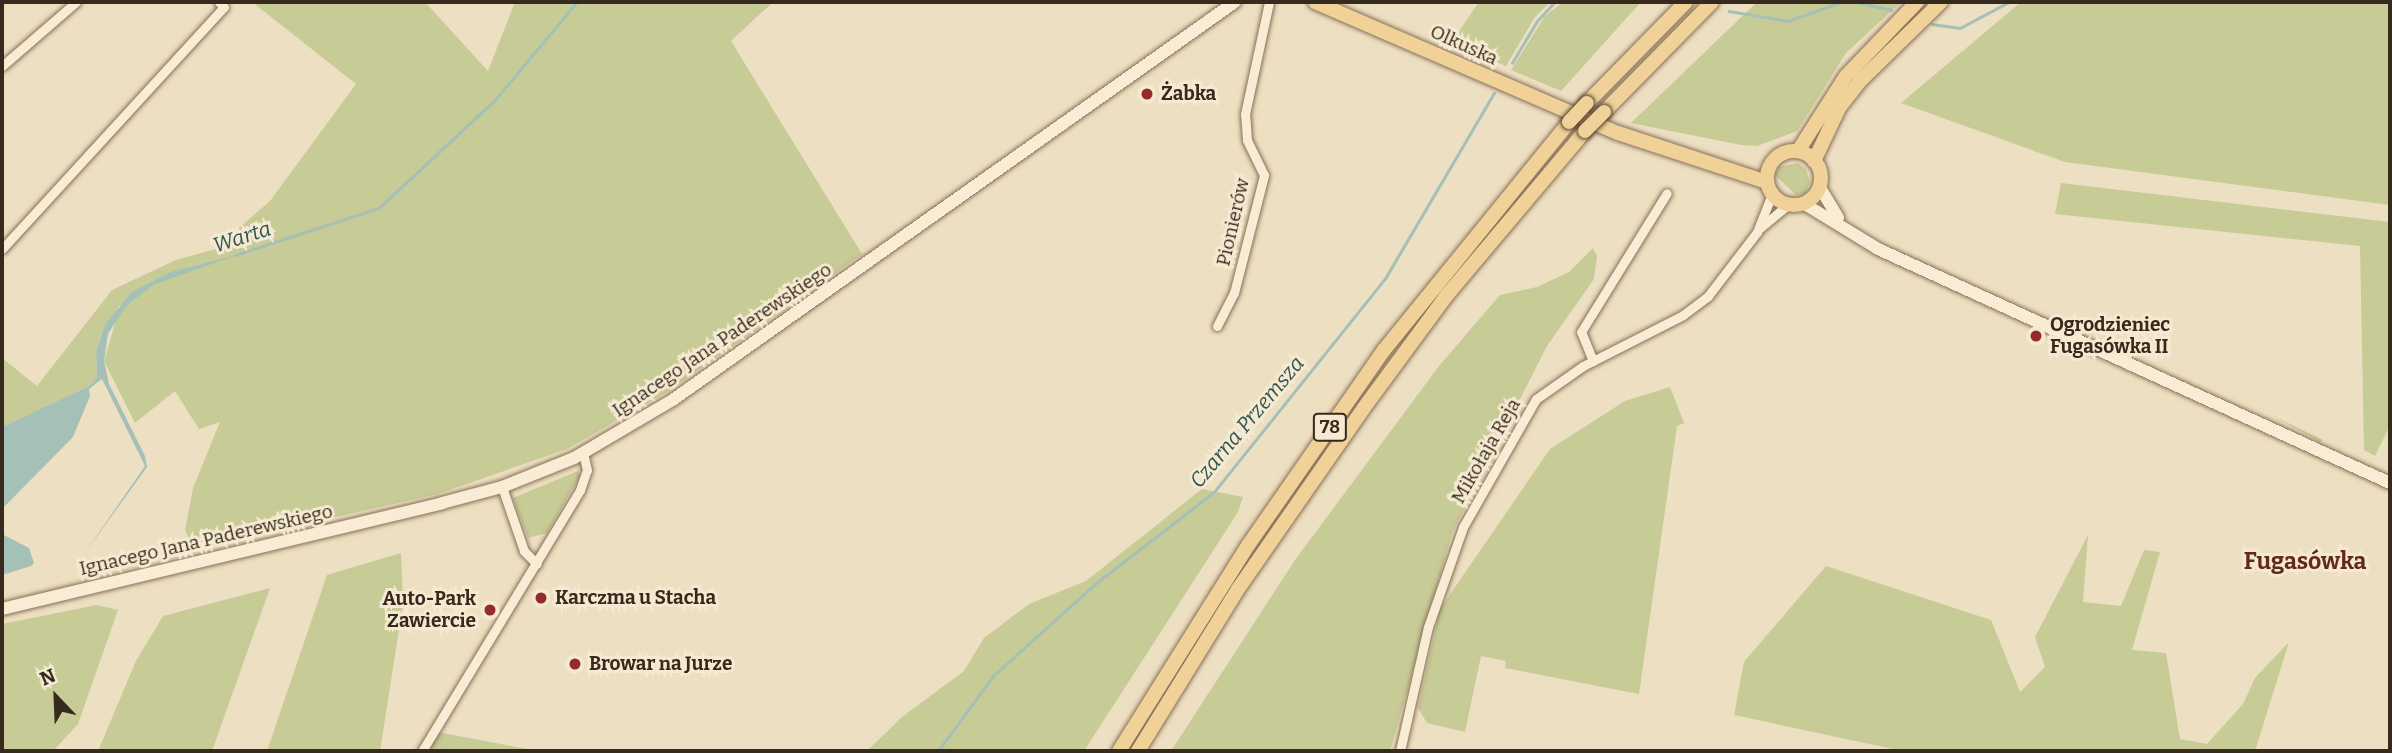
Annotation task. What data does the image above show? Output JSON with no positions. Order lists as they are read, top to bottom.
{
  "streets": {
    "main road": ["Olkuska", "Ignacego Jana Paderewskiego", "78"],
    "street": ["Pionierów", "Mikołaja Reja"]
  },
  "crossings": [
    ["Olkuska", "78"]
  ],
  "districts": ["Fugasówka"],
  "water": ["Warta", "Czarna Przemsza"],
  "places": [
    "Żabka",
    "Ogrodzieniec Fugasówka II",
    "Karczma u Stacha",
    "Auto-Park Zawiercie",
    "Browar na Jurze"
  ],
  "north": "top left"
}
